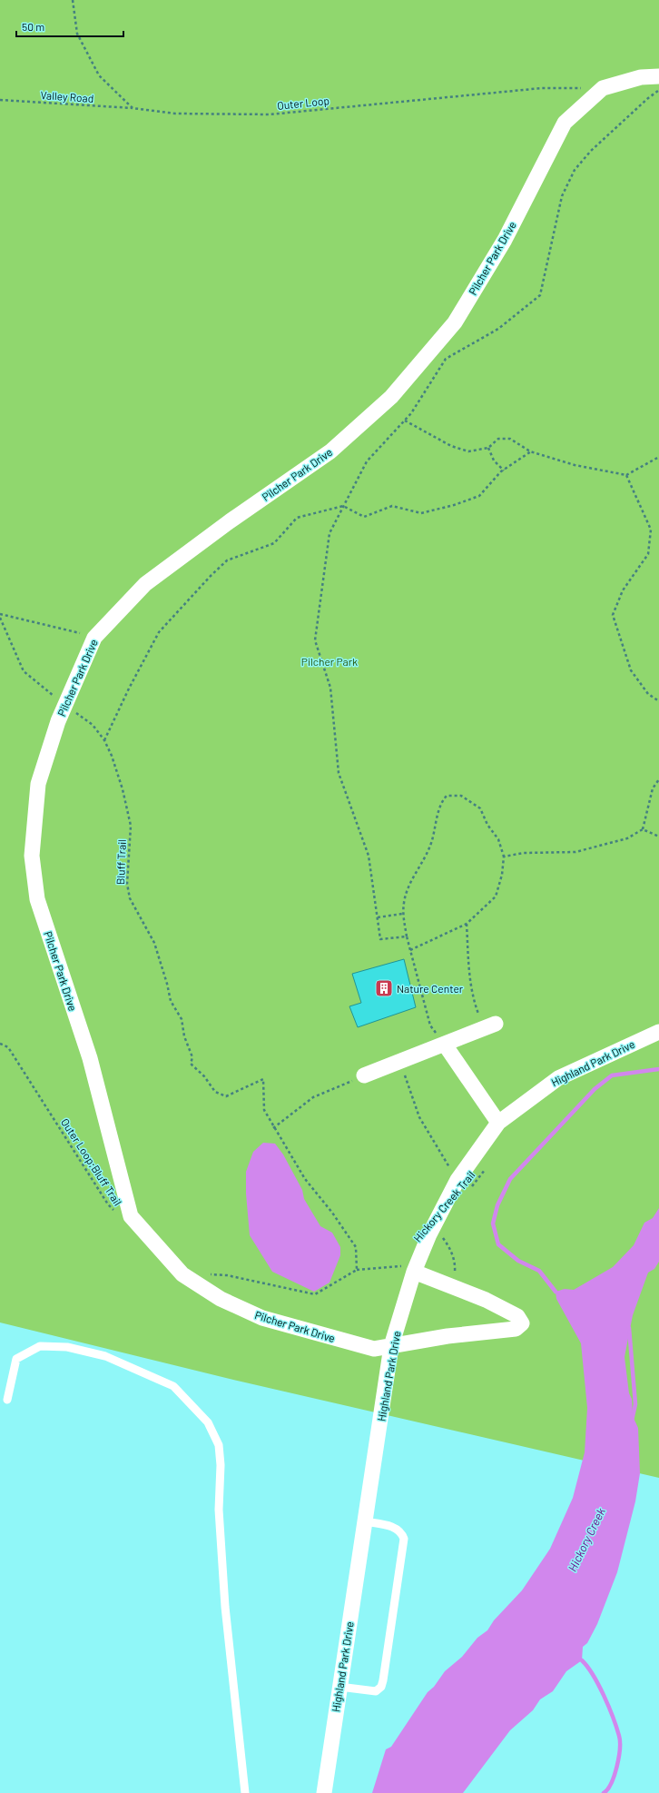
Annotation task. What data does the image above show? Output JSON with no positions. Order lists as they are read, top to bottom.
{
  "streets": {
    "street": ["Pilcher Park Drive", "Highland Park Drive"],
    "path": [
      "Valley Road",
      "Outer Loop",
      "Bluff Trail",
      "Outer Loop;Bluff Trail",
      "Hickory Creek Trail"
    ]
  },
  "crossings": [
    ["Valley Road", "Outer Loop"],
    ["Outer Loop", "Pilcher Park Drive"],
    ["Pilcher Park Drive", "Bluff Trail"],
    ["Pilcher Park Drive", "Highland Park Drive"]
  ],
  "water": ["Hickory Creek"],
  "parks": ["Pilcher Park"],
  "places": {
    "building": ["Nature Center"]
  },
  "scale_bar": "50 m"
}
